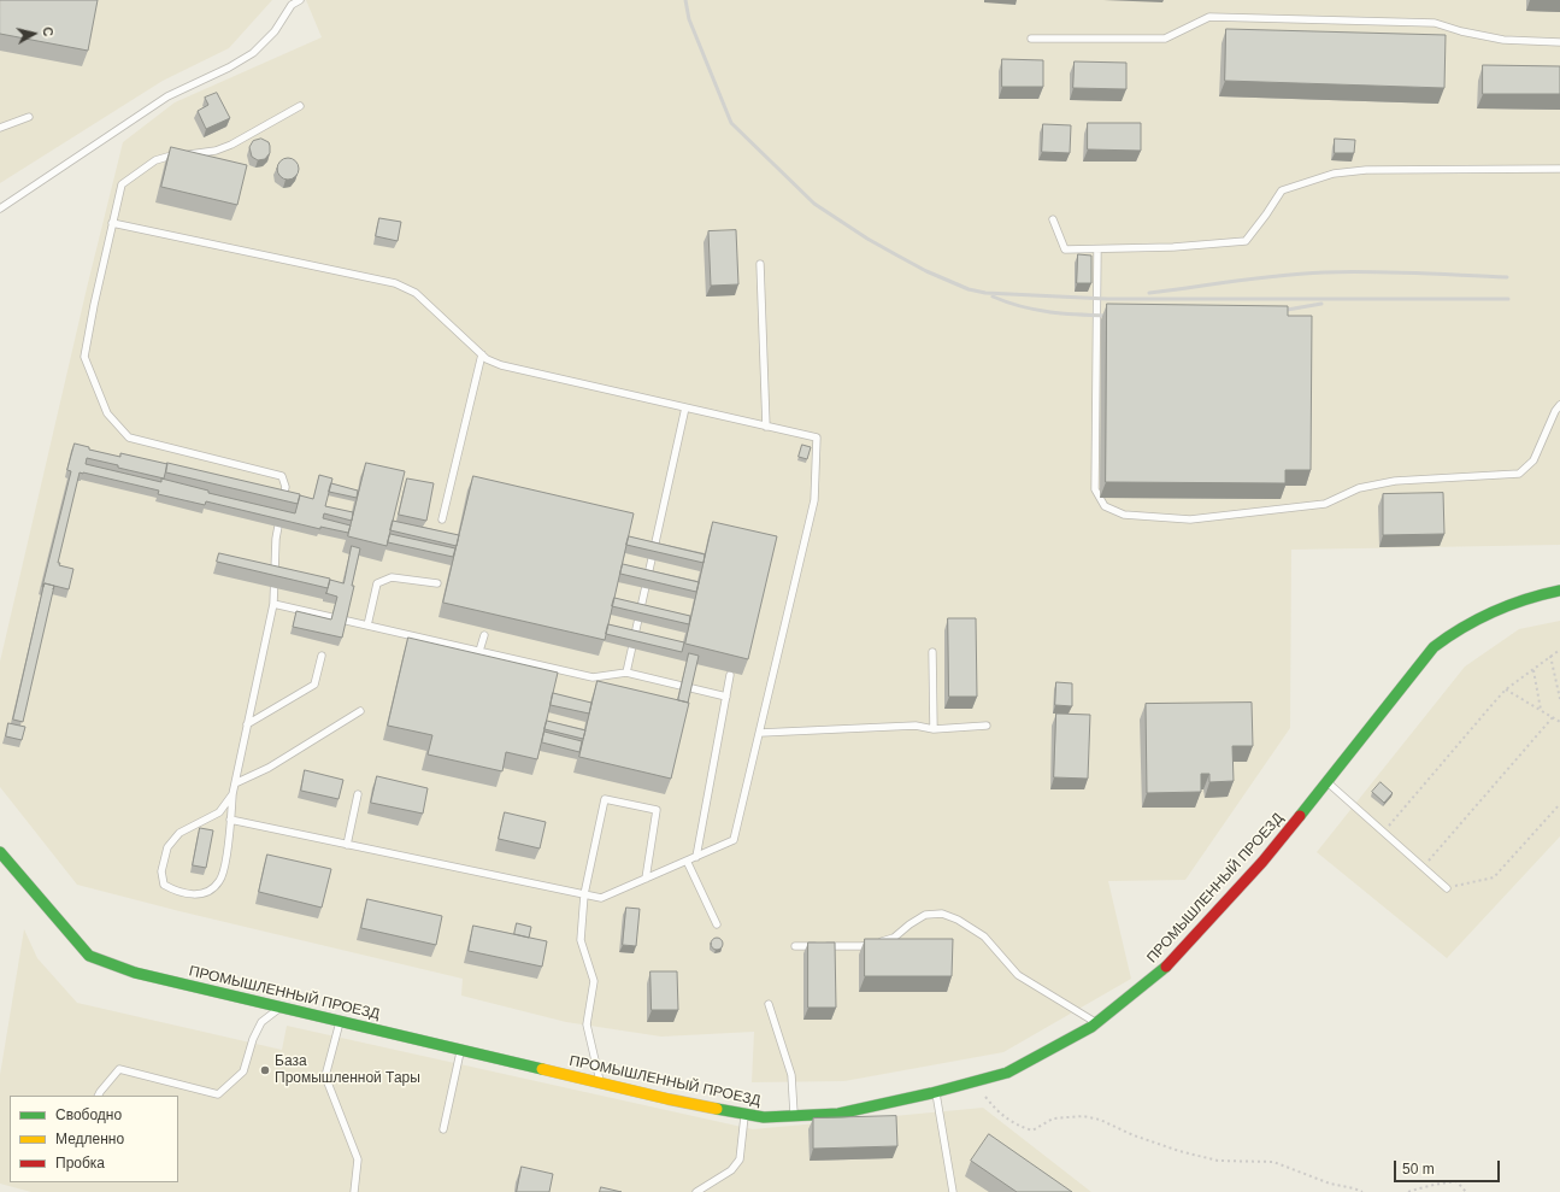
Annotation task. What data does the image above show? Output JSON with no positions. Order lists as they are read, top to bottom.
{
  "streets": {
    "street": ["ПРОМЫШЛЕННЫЙ ПРОЕЗД"]
  },
  "places": ["База Промышленной Тары"],
  "legend": ["Свободно", "Медленно", "Пробка"],
  "scale_bar": "50 m",
  "north": "right"
}
